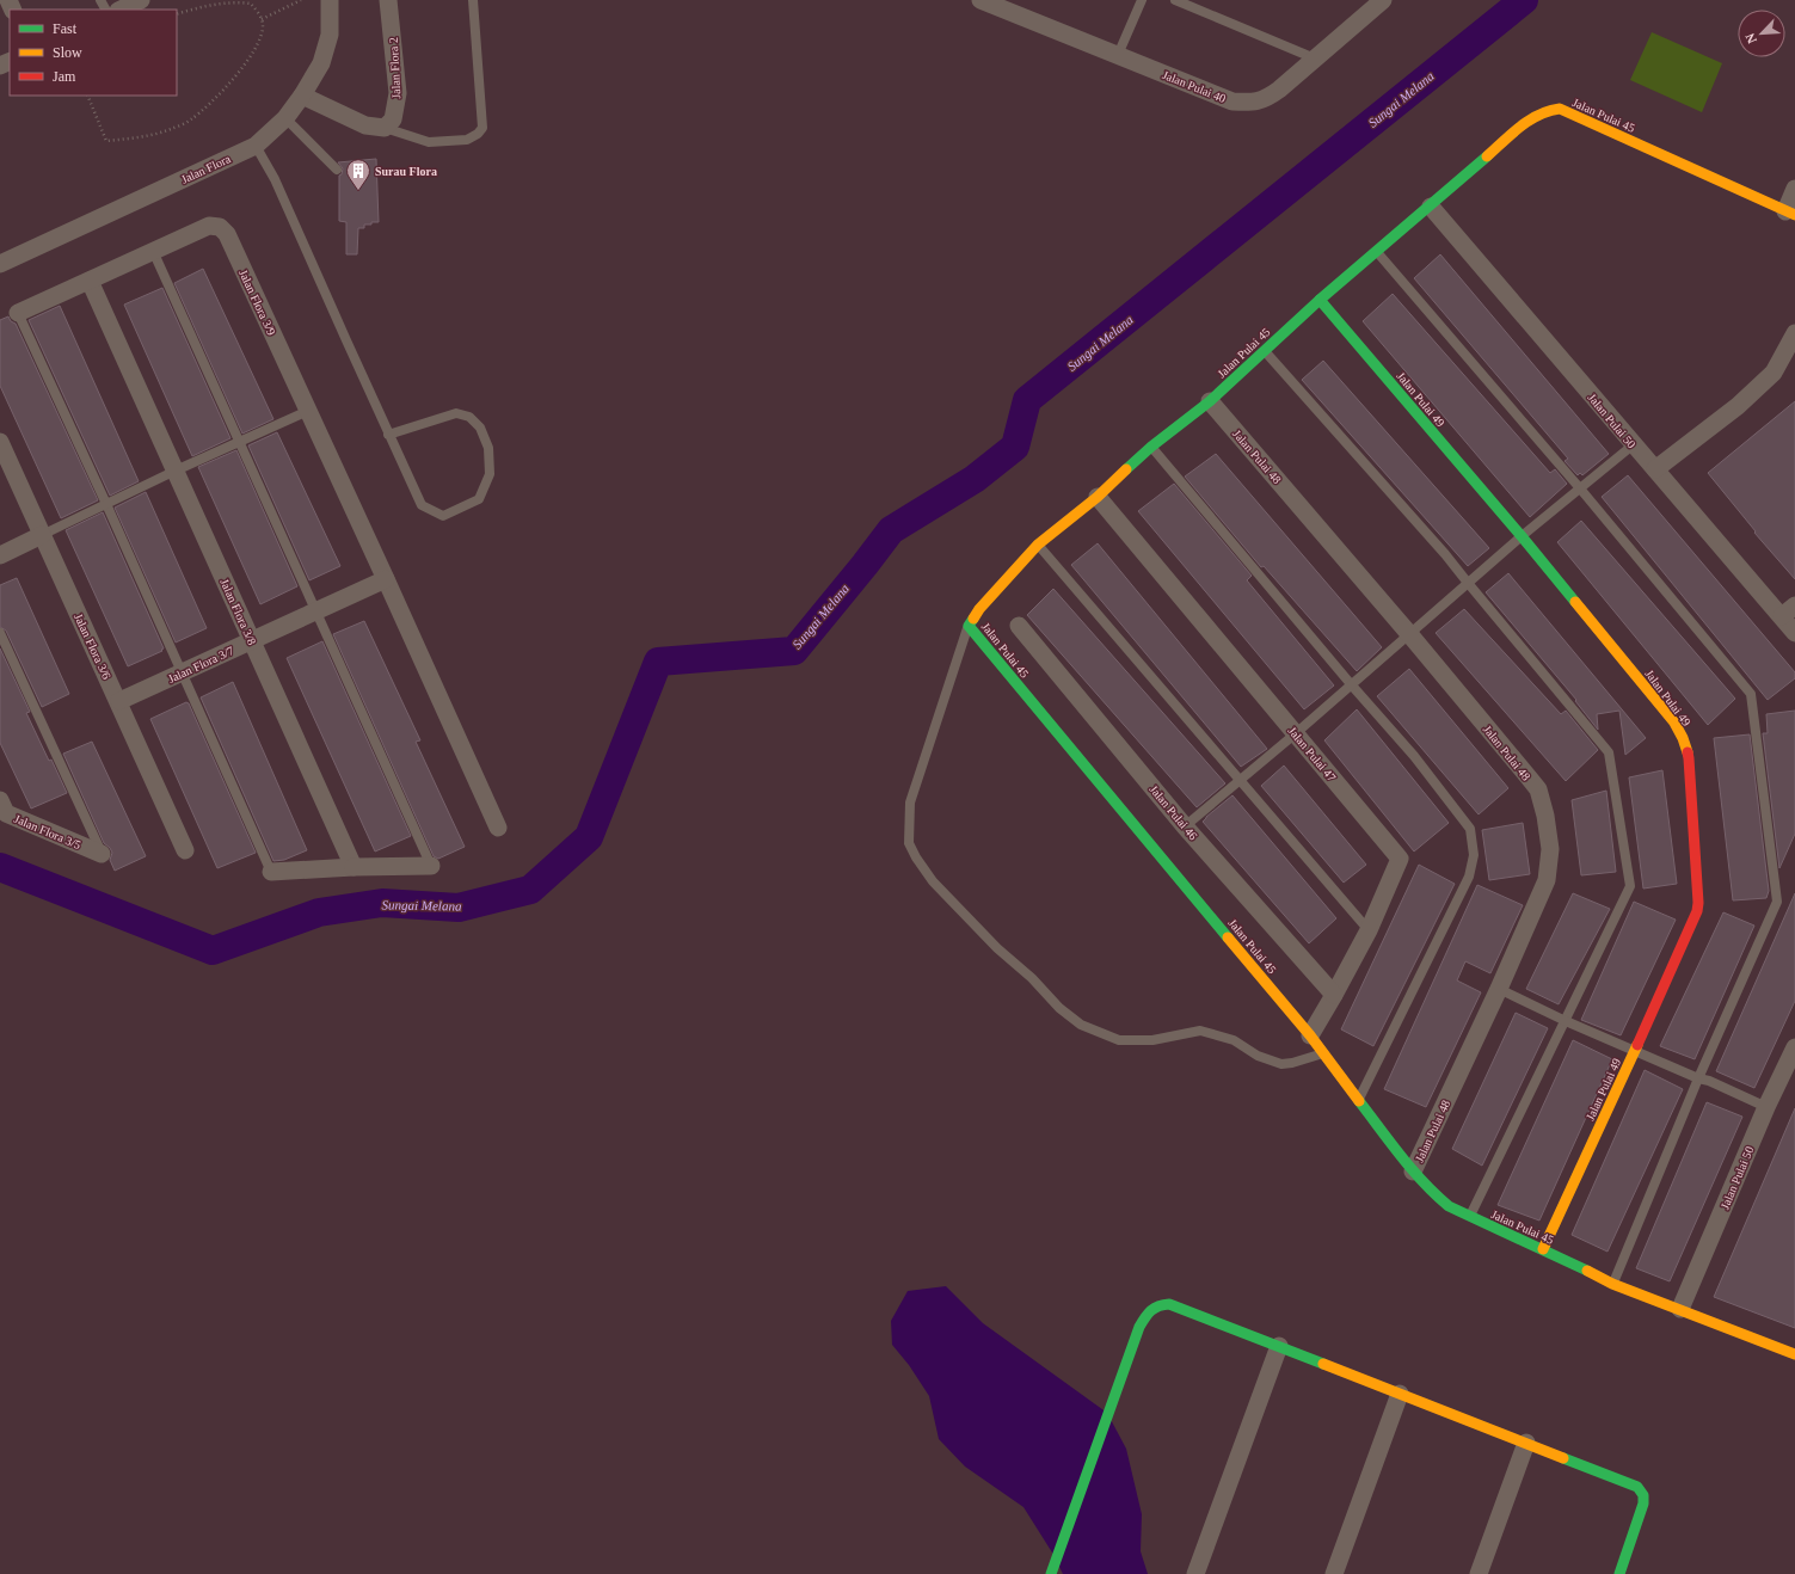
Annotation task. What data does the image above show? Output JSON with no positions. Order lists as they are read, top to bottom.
{
  "streets": {
    "street": [
      "Jalan Flora 2",
      "Jalan Pulai 40",
      "Jalan Pulai 45",
      "Jalan Flora",
      "Jalan Flora 3/9",
      "Jalan Pulai 49",
      "Jalan Pulai 50",
      "Jalan Pulai 48",
      "Jalan Flora 3/8",
      "Jalan Flora 3/6",
      "Jalan Flora 3/7",
      "Jalan Pulai 47",
      "Jalan Pulai 46",
      "Jalan Flora 3/5"
    ]
  },
  "crossings": [
    ["Jalan Pulai 45", "Jalan Pulai 49"],
    ["Jalan Pulai 45", "Jalan Pulai 50"],
    ["Jalan Pulai 45", "Jalan Pulai 48"],
    ["Jalan Pulai 45", "Jalan Pulai 47"],
    ["Jalan Flora 3/9", "Jalan Flora 3/8"],
    ["Jalan Flora 3/9", "Jalan Flora 3/7"],
    ["Jalan Flora 3/8", "Jalan Flora 3/7"],
    ["Jalan Flora 3/6", "Jalan Flora 3/7"],
    ["Jalan Pulai 47", "Jalan Pulai 46"]
  ],
  "water": ["Sungai Melana"],
  "places": {
    "building": ["Surau Flora"]
  },
  "legend": ["Fast", "Slow", "Jam"],
  "north": "bottom left"
}
